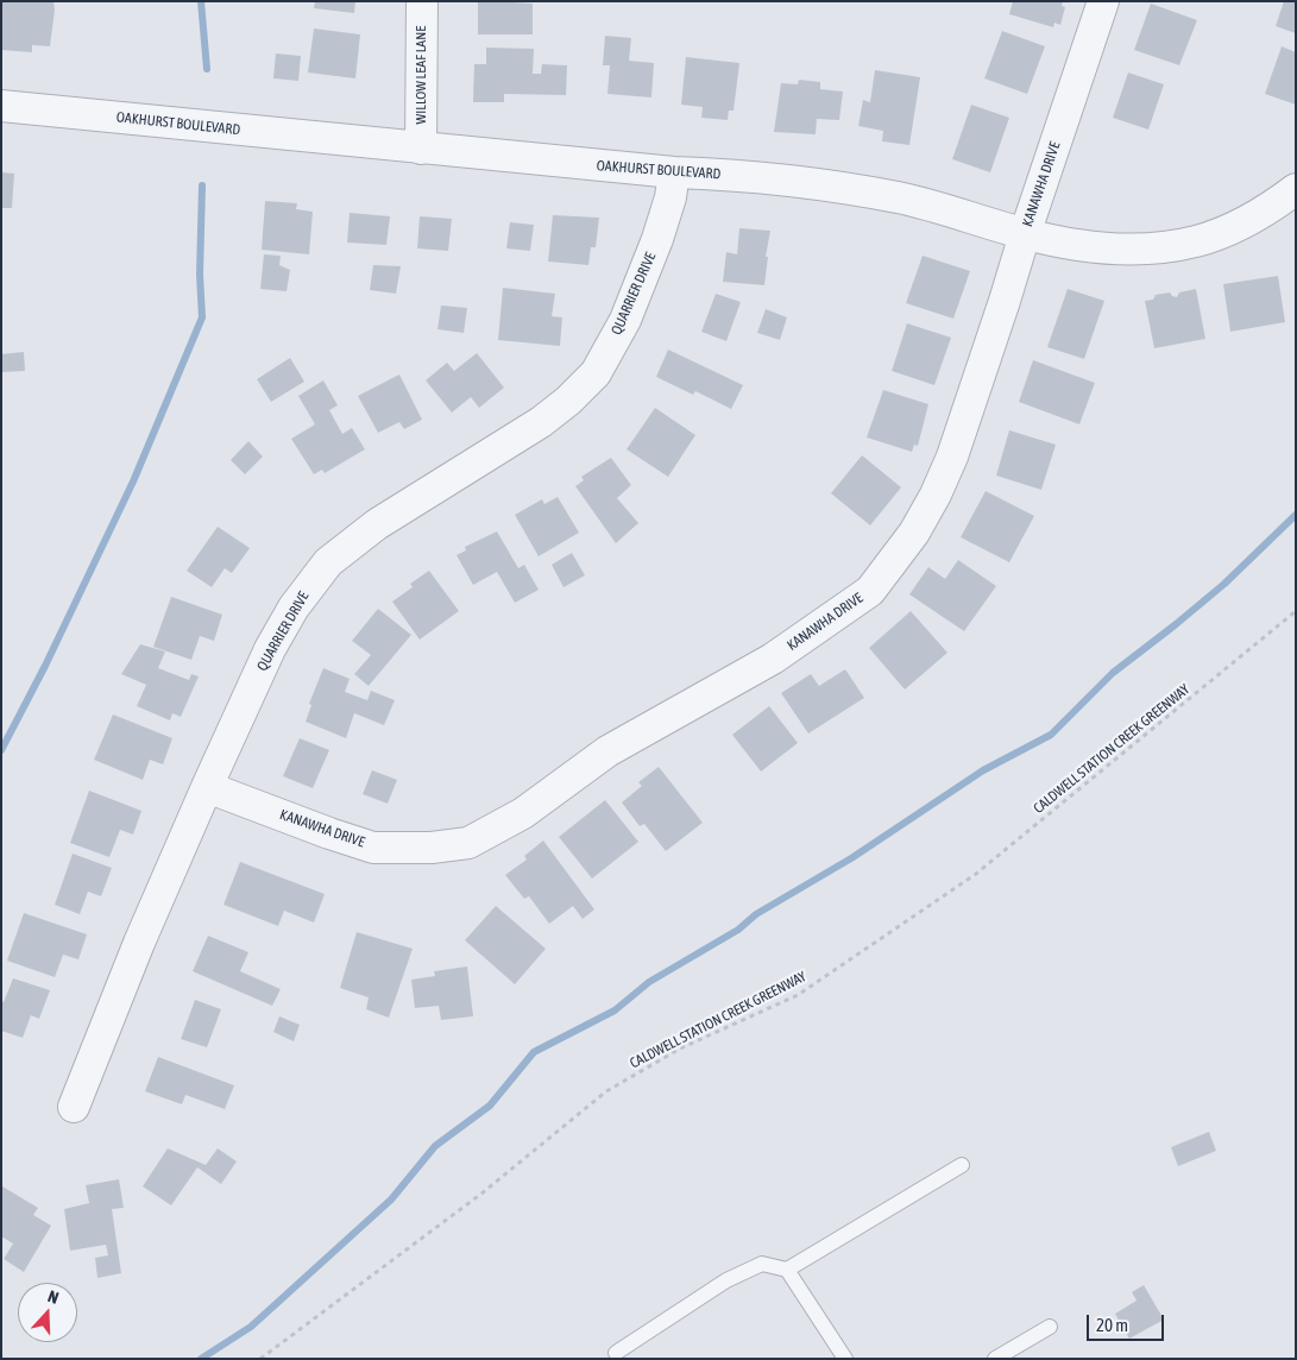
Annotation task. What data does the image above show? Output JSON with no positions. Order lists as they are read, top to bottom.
{
  "streets": {
    "street": [
      "WILLOW LEAF LANE",
      "OAKHURST BOULEVARD",
      "KANAWHA DRIVE",
      "QUARRIER DRIVE"
    ],
    "path": ["CALDWELL STATION CREEK GREENWAY"]
  },
  "crossings": [
    ["WILLOW LEAF LANE", "OAKHURST BOULEVARD"],
    ["OAKHURST BOULEVARD", "KANAWHA DRIVE"],
    ["OAKHURST BOULEVARD", "QUARRIER DRIVE"],
    ["KANAWHA DRIVE", "QUARRIER DRIVE"]
  ],
  "scale_bar": "20 m",
  "north": "top"
}
